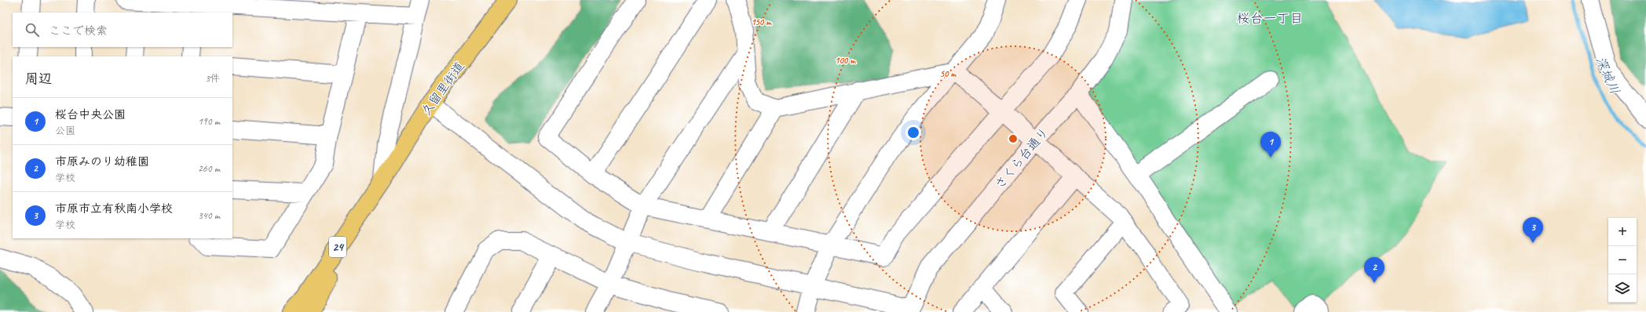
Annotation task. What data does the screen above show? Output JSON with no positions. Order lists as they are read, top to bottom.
{
  "streets": {
    "main road": ["久留里街道", "24"],
    "street": ["さくら台通り"]
  },
  "districts": ["桜台一丁目"],
  "water": ["深城川"],
  "page": {
    "search": "ここで検索",
    "heading": ["周辺", "3件"],
    "list": [
      {
        "mark": "1",
        "name": "桜台中央公園",
        "note": "公園",
        "value": "190 m"
      },
      {
        "mark": "2",
        "name": "市原みのり幼稚園",
        "note": "学校",
        "value": "260 m"
      },
      {
        "mark": "3",
        "name": "市原市立有秋南小学校",
        "note": "学校",
        "value": "340 m"
      }
    ],
    "pins": ["1", "3", "2"],
    "map_buttons": ["+", "−"]
  },
  "rings": ["150 m", "100 m", "50 m"]
}
